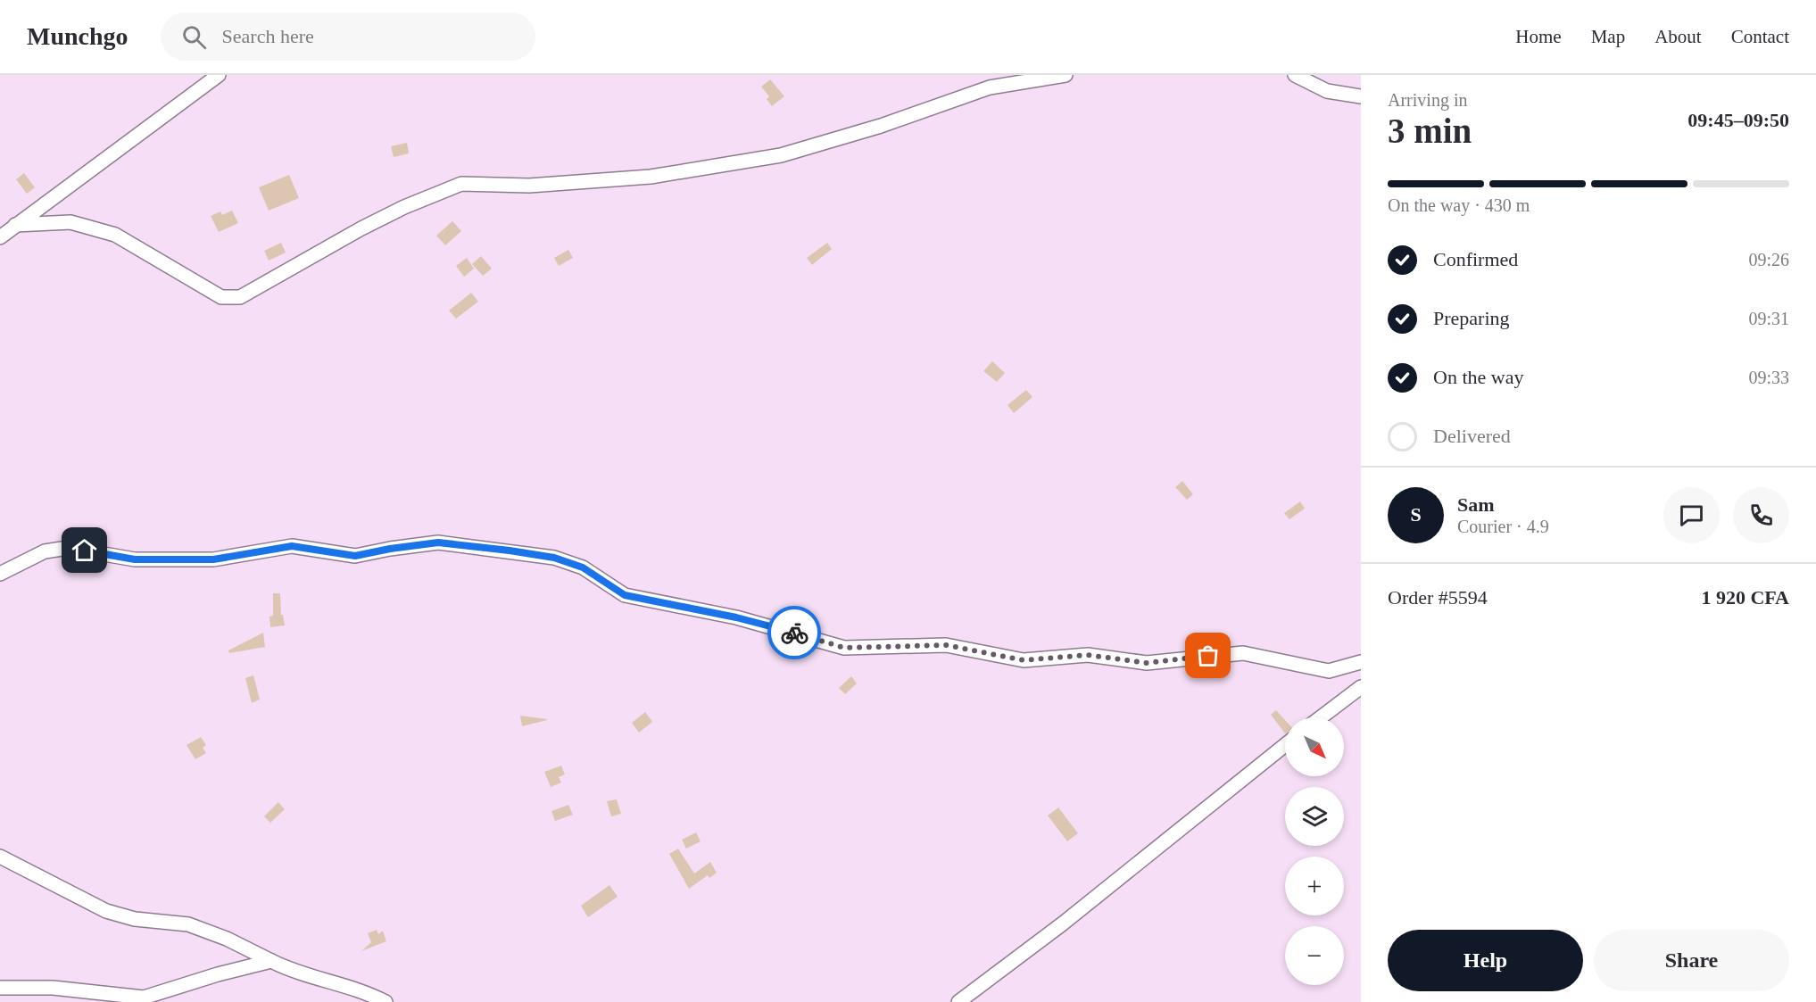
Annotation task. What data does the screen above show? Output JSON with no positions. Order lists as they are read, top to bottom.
{
  "north": "bottom right",
  "page": {
    "header": "Munchgo",
    "search": "Search here",
    "nav": [
      "Home",
      "Map",
      "About",
      "Contact"
    ],
    "heading": ["3 min", "Arriving in", "09:45–09:50"],
    "panel": [
      "Sam",
      "Courier · 4.9",
      "Order #5594",
      "1 920 CFA"
    ],
    "bar": "On the way · 430 m",
    "list": [
      ["Confirmed", "09:26"],
      ["Preparing", "09:31"],
      ["On the way", "09:33"],
      "Delivered"
    ],
    "round": "S",
    "map_buttons": ["+", "−"],
    "buttons": ["Help", "Share"]
  }
}
